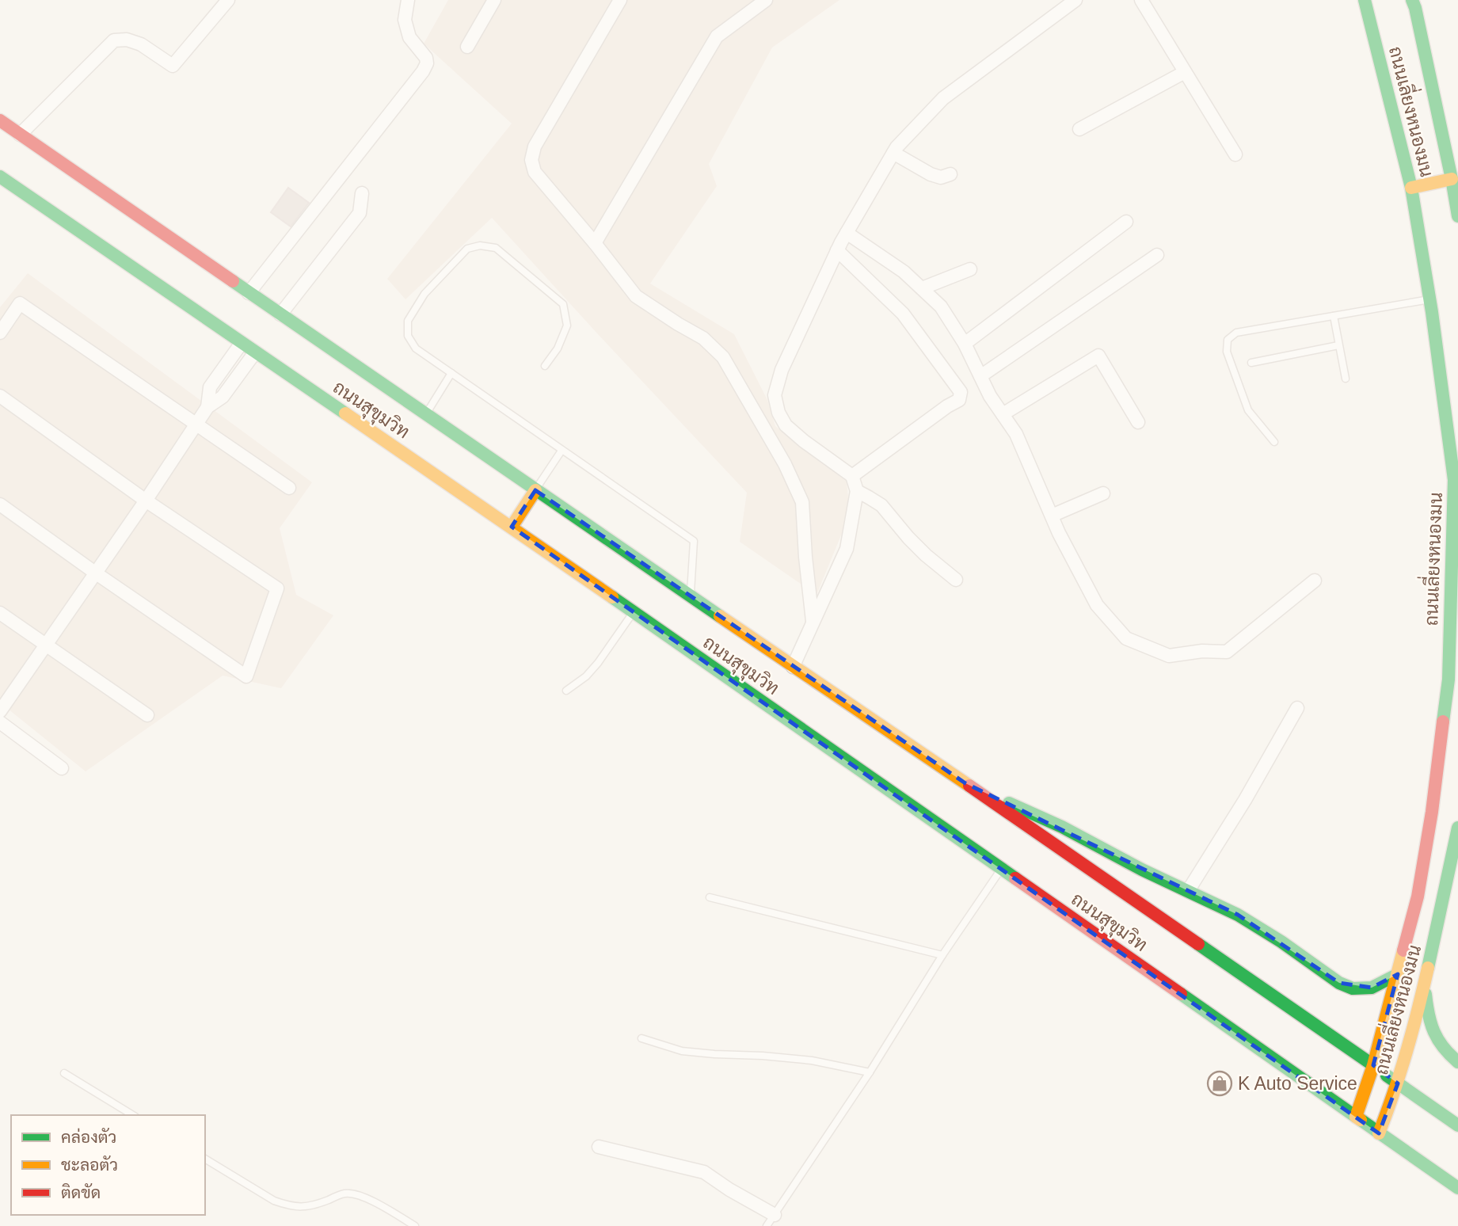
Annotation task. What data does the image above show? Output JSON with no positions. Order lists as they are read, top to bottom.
{
  "streets": {
    "main road": ["ถนนเลี่ยงหนองมน", "ถนนสุขุมวิท"]
  },
  "crossings": [
    ["ถนนเลี่ยงหนองมน", "ถนนสุขุมวิท"]
  ],
  "places": {
    "shop": ["K Auto Service"]
  },
  "legend": ["คล่องตัว", "ชะลอตัว", "ติดขัด"]
}
